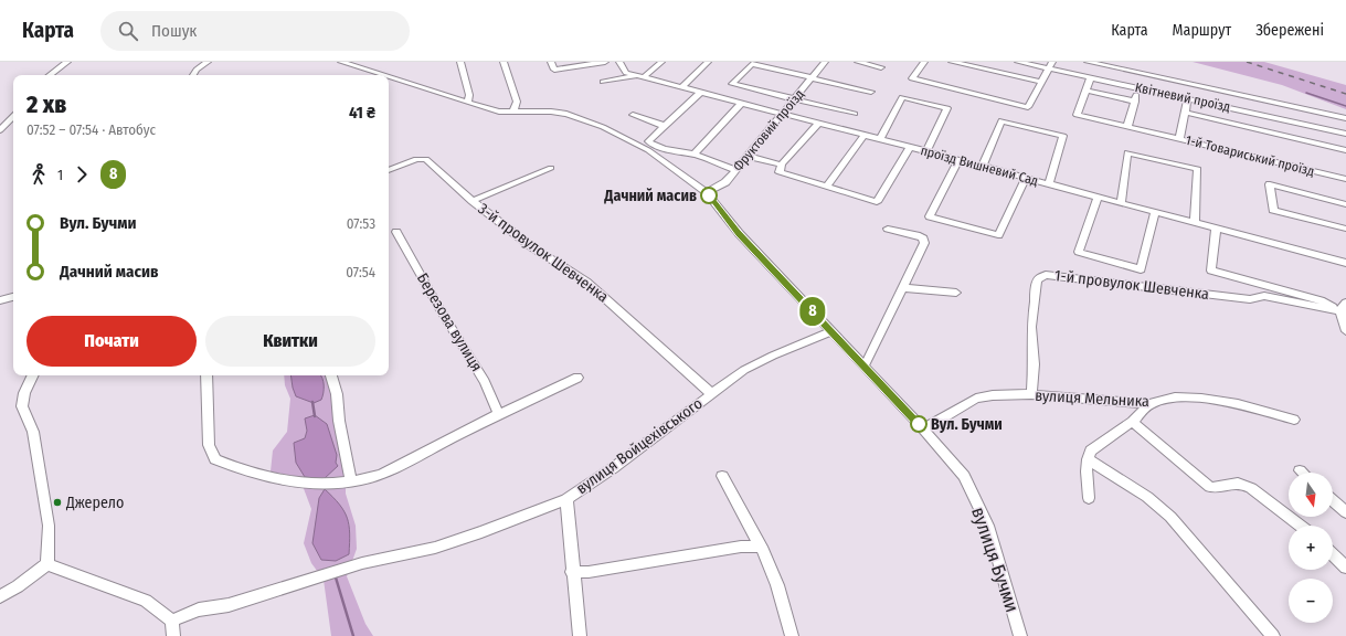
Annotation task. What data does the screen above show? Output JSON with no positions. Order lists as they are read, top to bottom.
{
  "streets": {
    "street": [
      "Квітневий проїзд",
      "Фруктовий проїзд",
      "1-й Товариський проїзд",
      "проїзд Вишневий Сад",
      "3-й провулок Шевченка",
      "1-й провулок Шевченка",
      "Березова вулиця",
      "вулиця Мельника",
      "вулиця Войцехівського",
      "вулиця Бучми"
    ]
  },
  "crossings": [
    ["Квітневий проїзд", "1-й Товариський проїзд"],
    ["Фруктовий проїзд", "проїзд Вишневий Сад"],
    ["Фруктовий проїзд", "вулиця Бучми"],
    ["3-й провулок Шевченка", "вулиця Войцехівського"],
    ["1-й провулок Шевченка", "вулиця Мельника"],
    ["вулиця Мельника", "вулиця Бучми"],
    ["вулиця Войцехівського", "вулиця Бучми"]
  ],
  "places": ["Дачний масив", "Вул. Бучми", "Джерело"],
  "lines": ["bus line 8"],
  "north": "bottom",
  "page": {
    "header": "Карта",
    "search": "Пошук",
    "nav": ["Карта", "Маршрут", "Збережені"],
    "on_map": "8",
    "heading": ["2 хв", "07:52 – 07:54 · Автобус", "41 ₴"],
    "legs": ["1", "8"],
    "list": [
      {
        "name": "Вул. Бучми",
        "value": "07:53"
      },
      {
        "name": "Дачний масив",
        "value": "07:54"
      }
    ],
    "buttons": ["Почати", "Квитки"],
    "map_buttons": ["+", "−"]
  }
}
